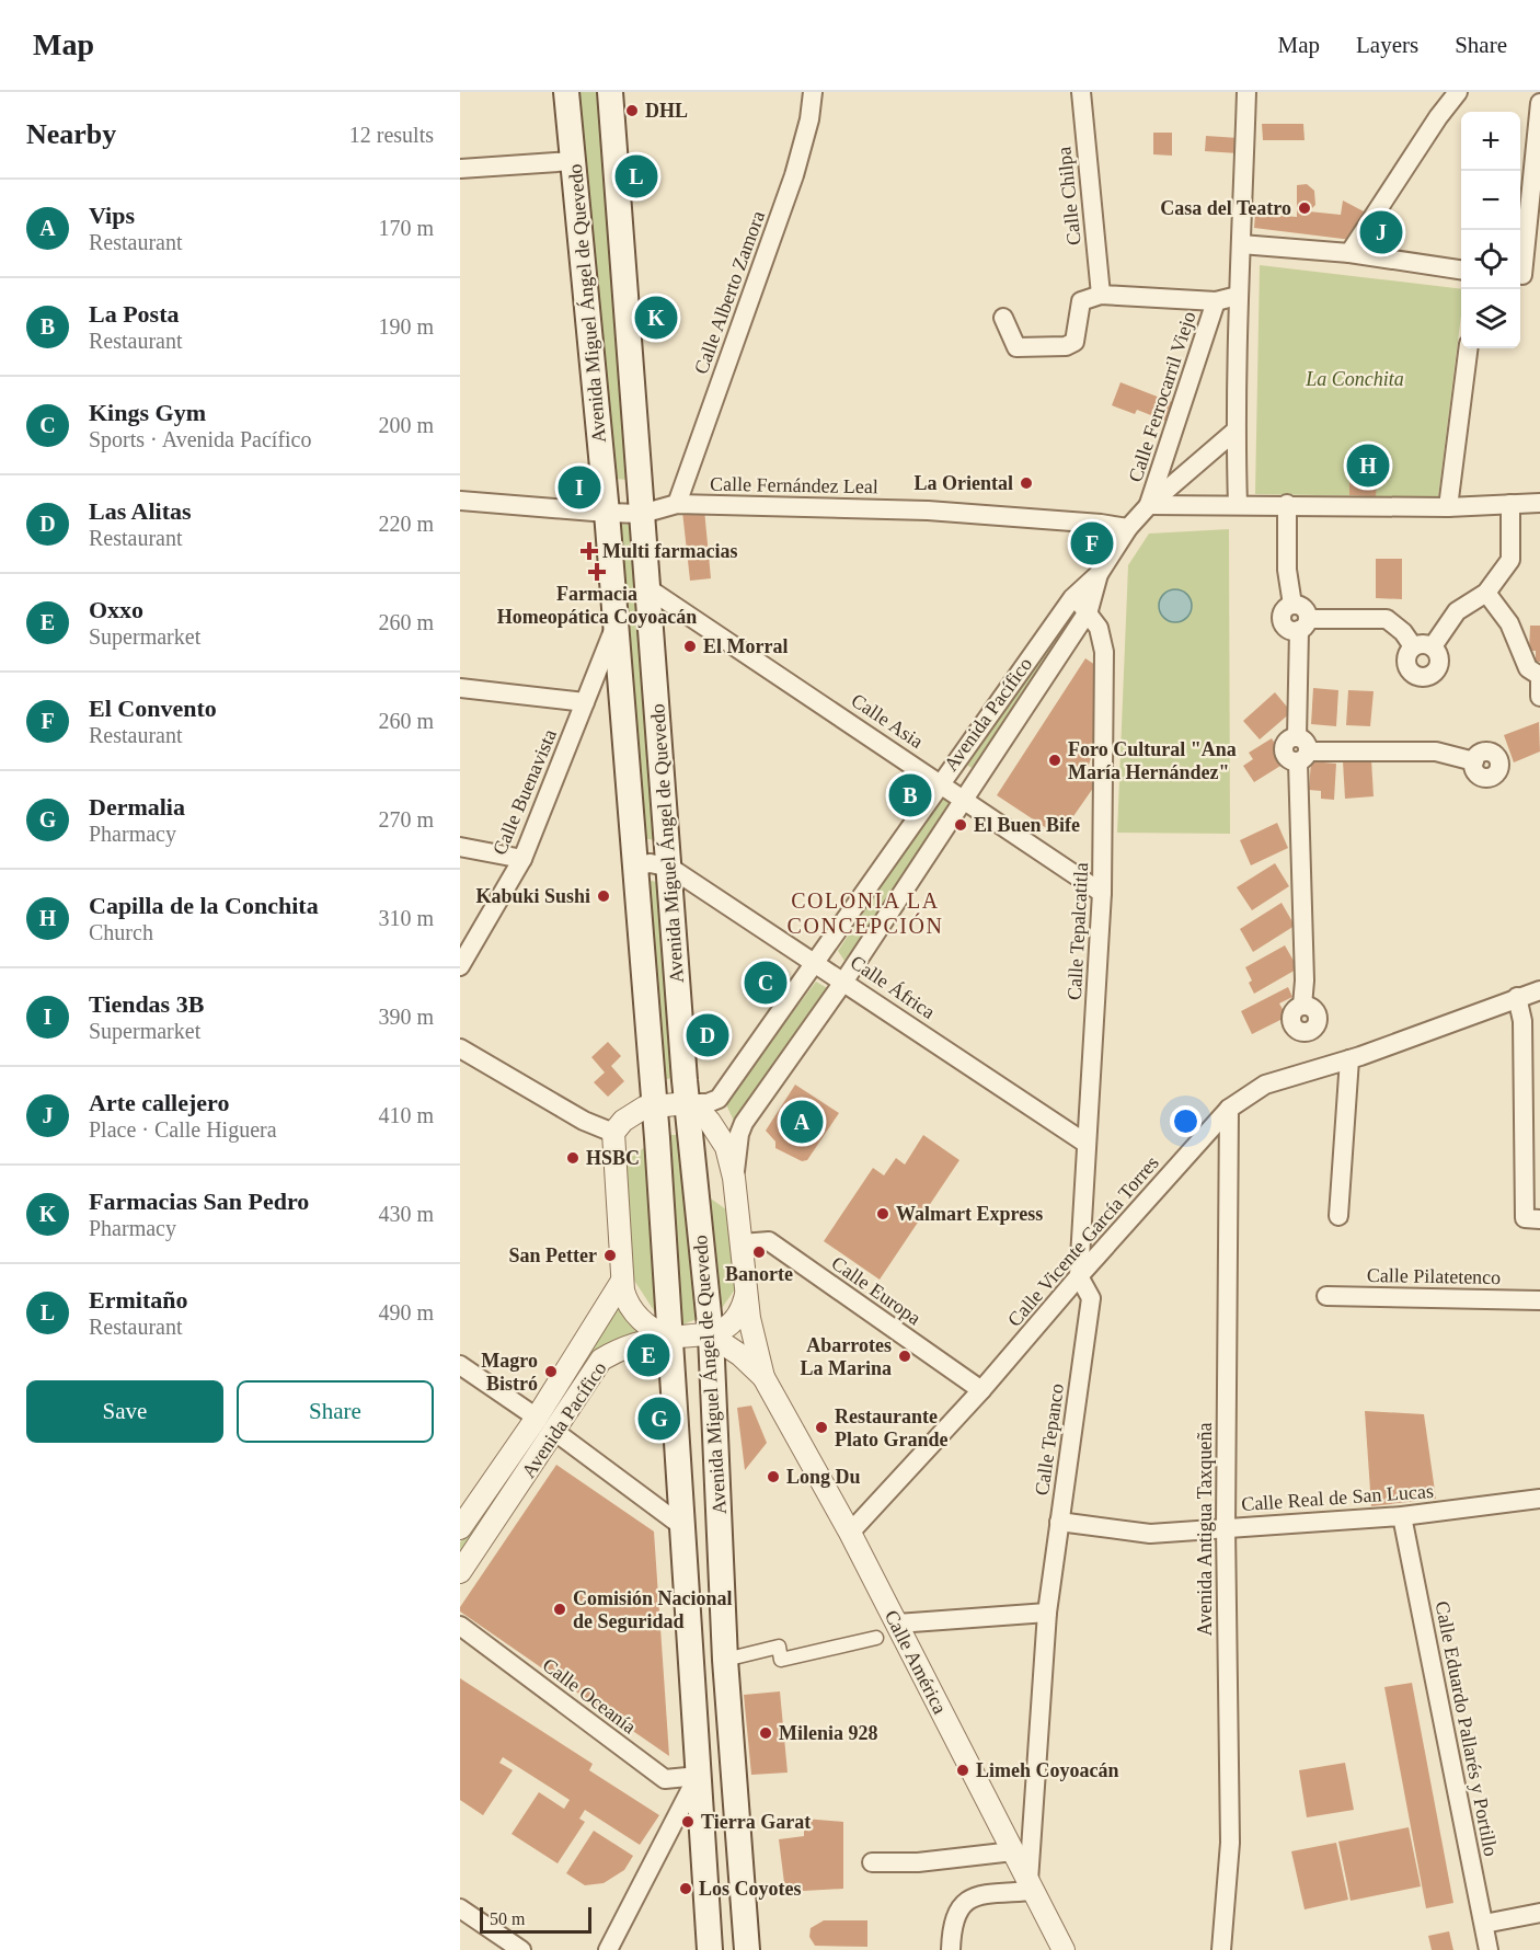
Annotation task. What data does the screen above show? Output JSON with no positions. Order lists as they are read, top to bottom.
{
  "streets": {
    "main road": ["Avenida Miguel Ángel de Quevedo"],
    "street": [
      "Calle Chilpa",
      "Calle Alberto Zamora",
      "Calle Ferrocarril Viejo",
      "Calle Fernández Leal",
      "Avenida Pacífico",
      "Calle Asia",
      "Calle Buenavista",
      "Calle Tepalcatitla",
      "Calle África",
      "Calle Vicente García Torres",
      "Calle Pilatetenco",
      "Calle Europa",
      "Calle Tepanco",
      "Calle Real de San Lucas",
      "Avenida Antigua Taxqueña",
      "Calle América",
      "Calle Oceanía",
      "Calle Eduardo Pallarés y Portillo"
    ]
  },
  "crossings": [
    ["Calle Alberto Zamora", "Calle Fernández Leal"],
    ["Avenida Miguel Ángel de Quevedo", "Calle Fernández Leal"],
    ["Avenida Miguel Ángel de Quevedo", "Avenida Pacífico"],
    ["Avenida Miguel Ángel de Quevedo", "Calle Asia"],
    ["Avenida Miguel Ángel de Quevedo", "Calle Buenavista"],
    ["Avenida Miguel Ángel de Quevedo", "Calle África"],
    ["Avenida Miguel Ángel de Quevedo", "Calle América"],
    ["Avenida Miguel Ángel de Quevedo", "Calle Oceanía"],
    ["Calle Ferrocarril Viejo", "Avenida Pacífico"],
    ["Calle Fernández Leal", "Avenida Pacífico"],
    ["Avenida Pacífico", "Calle Asia"],
    ["Avenida Pacífico", "Calle Tepalcatitla"],
    ["Avenida Pacífico", "Calle África"],
    ["Avenida Pacífico", "Calle América"],
    ["Calle Asia", "Calle Tepalcatitla"],
    ["Calle Tepalcatitla", "Calle África"],
    ["Calle Tepalcatitla", "Calle Vicente García Torres"],
    ["Calle Tepalcatitla", "Calle Tepanco"],
    ["Calle Vicente García Torres", "Calle Europa"],
    ["Calle Vicente García Torres", "Calle Tepanco"],
    ["Calle Vicente García Torres", "Avenida Antigua Taxqueña"],
    ["Calle Vicente García Torres", "Calle América"],
    ["Calle Europa", "Calle América"],
    ["Calle Tepanco", "Calle Real de San Lucas"],
    ["Calle Tepanco", "Calle América"],
    ["Calle Real de San Lucas", "Avenida Antigua Taxqueña"],
    ["Calle Real de San Lucas", "Calle Eduardo Pallarés y Portillo"]
  ],
  "districts": ["COLONIA LA CONCEPCIÓN"],
  "parks": ["La Conchita"],
  "places": {
    "other": [
      "DHL",
      "Casa del Teatro",
      "La Oriental",
      "El Morral",
      "Foro Cultural \"Ana María Hernández\"",
      "El Buen Bife",
      "Kabuki Sushi",
      "HSBC",
      "Walmart Express",
      "Banorte",
      "San Petter",
      "Abarrotes La Marina",
      "Magro Bistró",
      "Restaurante Plato Grande",
      "Long Du",
      "Comisión Nacional de Seguridad",
      "Milenia 928",
      "Limeh Coyoacán",
      "Tierra Garat",
      "Los Coyotes"
    ],
    "health": ["Multi farmacias", "Farmacia Homeopática Coyoacán"]
  },
  "scale_bar": "50 m",
  "page": {
    "header": "Map",
    "nav": ["Map", "Layers", "Share"],
    "heading": ["Nearby", "12 results"],
    "map_buttons": ["+", "−"],
    "pins": [
      "L",
      "J",
      "K",
      "H",
      "I",
      "F",
      "B",
      "C",
      "D",
      "A",
      "E",
      "G"
    ],
    "list": [
      {
        "mark": "A",
        "name": "Vips",
        "note": "Restaurant",
        "value": "170 m"
      },
      {
        "mark": "B",
        "name": "La Posta",
        "note": "Restaurant",
        "value": "190 m"
      },
      {
        "mark": "C",
        "name": "Kings Gym",
        "note": "Sports · Avenida Pacífico",
        "value": "200 m"
      },
      {
        "mark": "D",
        "name": "Las Alitas",
        "note": "Restaurant",
        "value": "220 m"
      },
      {
        "mark": "E",
        "name": "Oxxo",
        "note": "Supermarket",
        "value": "260 m"
      },
      {
        "mark": "F",
        "name": "El Convento",
        "note": "Restaurant",
        "value": "260 m"
      },
      {
        "mark": "G",
        "name": "Dermalia",
        "note": "Pharmacy",
        "value": "270 m"
      },
      {
        "mark": "H",
        "name": "Capilla de la Conchita",
        "note": "Church",
        "value": "310 m"
      },
      {
        "mark": "I",
        "name": "Tiendas 3B",
        "note": "Supermarket",
        "value": "390 m"
      },
      {
        "mark": "J",
        "name": "Arte callejero",
        "note": "Place · Calle Higuera",
        "value": "410 m"
      },
      {
        "mark": "K",
        "name": "Farmacias San Pedro",
        "note": "Pharmacy",
        "value": "430 m"
      },
      {
        "mark": "L",
        "name": "Ermitaño",
        "note": "Restaurant",
        "value": "490 m"
      }
    ],
    "buttons": ["Save", "Share"],
    "scale": "50 m"
  }
}
